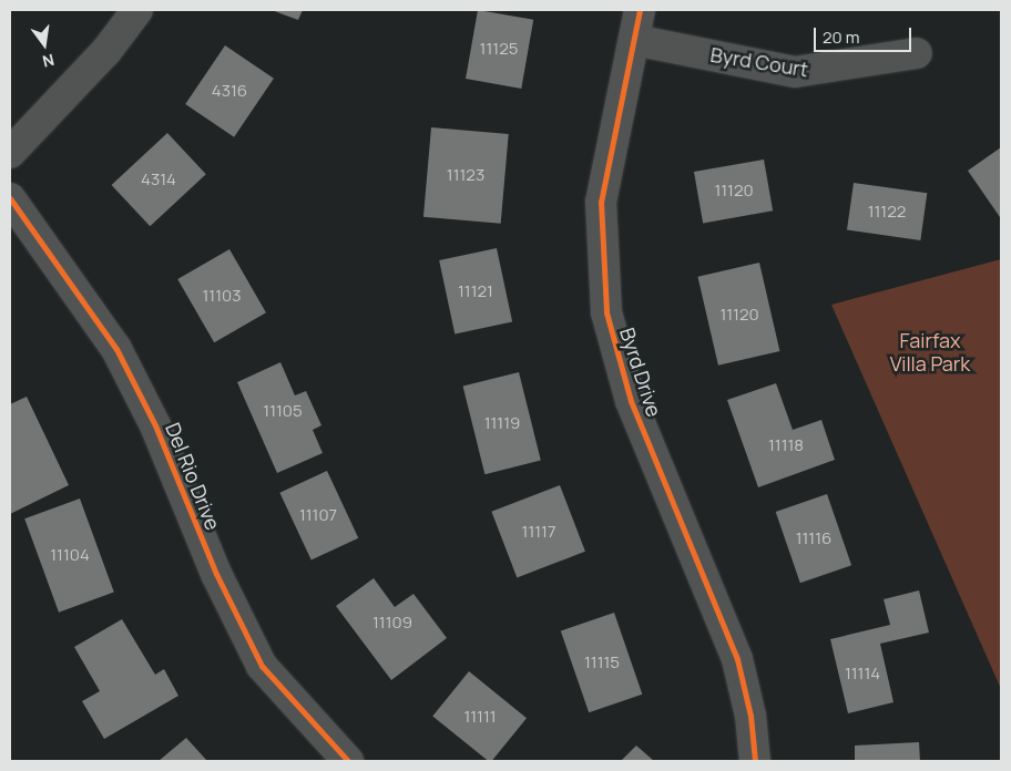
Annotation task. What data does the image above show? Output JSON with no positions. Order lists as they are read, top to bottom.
{
  "streets": {
    "street": ["Byrd Court", "Byrd Drive", "Del Rio Drive"]
  },
  "crossings": [
    ["Byrd Court", "Byrd Drive"]
  ],
  "parks": ["Fairfax Villa Park"],
  "house_numbers": [
    "11125",
    "4316",
    "11123",
    "4314",
    "11120",
    "11122",
    "11121",
    "11103",
    "11120",
    "11105",
    "11119",
    "11118",
    "11107",
    "11117",
    "11116",
    "11104",
    "11109",
    "11115",
    "11114",
    "11111"
  ],
  "scale_bar": "20 m",
  "north": "bottom"
}
